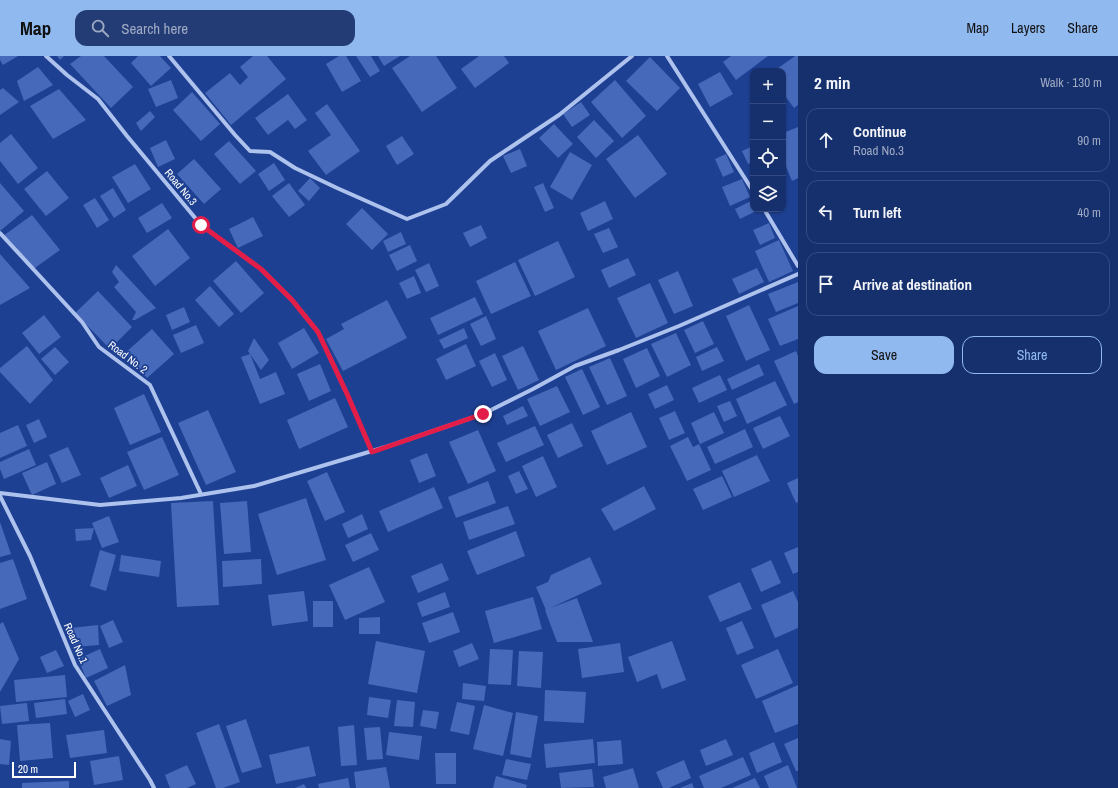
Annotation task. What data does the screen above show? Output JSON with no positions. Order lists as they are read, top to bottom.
{
  "streets": {
    "street": ["Road No.3", "Road No. 2", "Road No.1"]
  },
  "scale_bar": "20 m",
  "page": {
    "header": "Map",
    "search": "Search here",
    "nav": ["Map", "Layers", "Share"],
    "heading": ["2 min", "Walk · 130 m"],
    "map_buttons": ["+", "−"],
    "list": [
      ["Continue", "Road No.3", "90 m"],
      ["Turn left", "40 m"],
      "Arrive at destination"
    ],
    "buttons": ["Save", "Share"],
    "scale": "20 m"
  }
}
